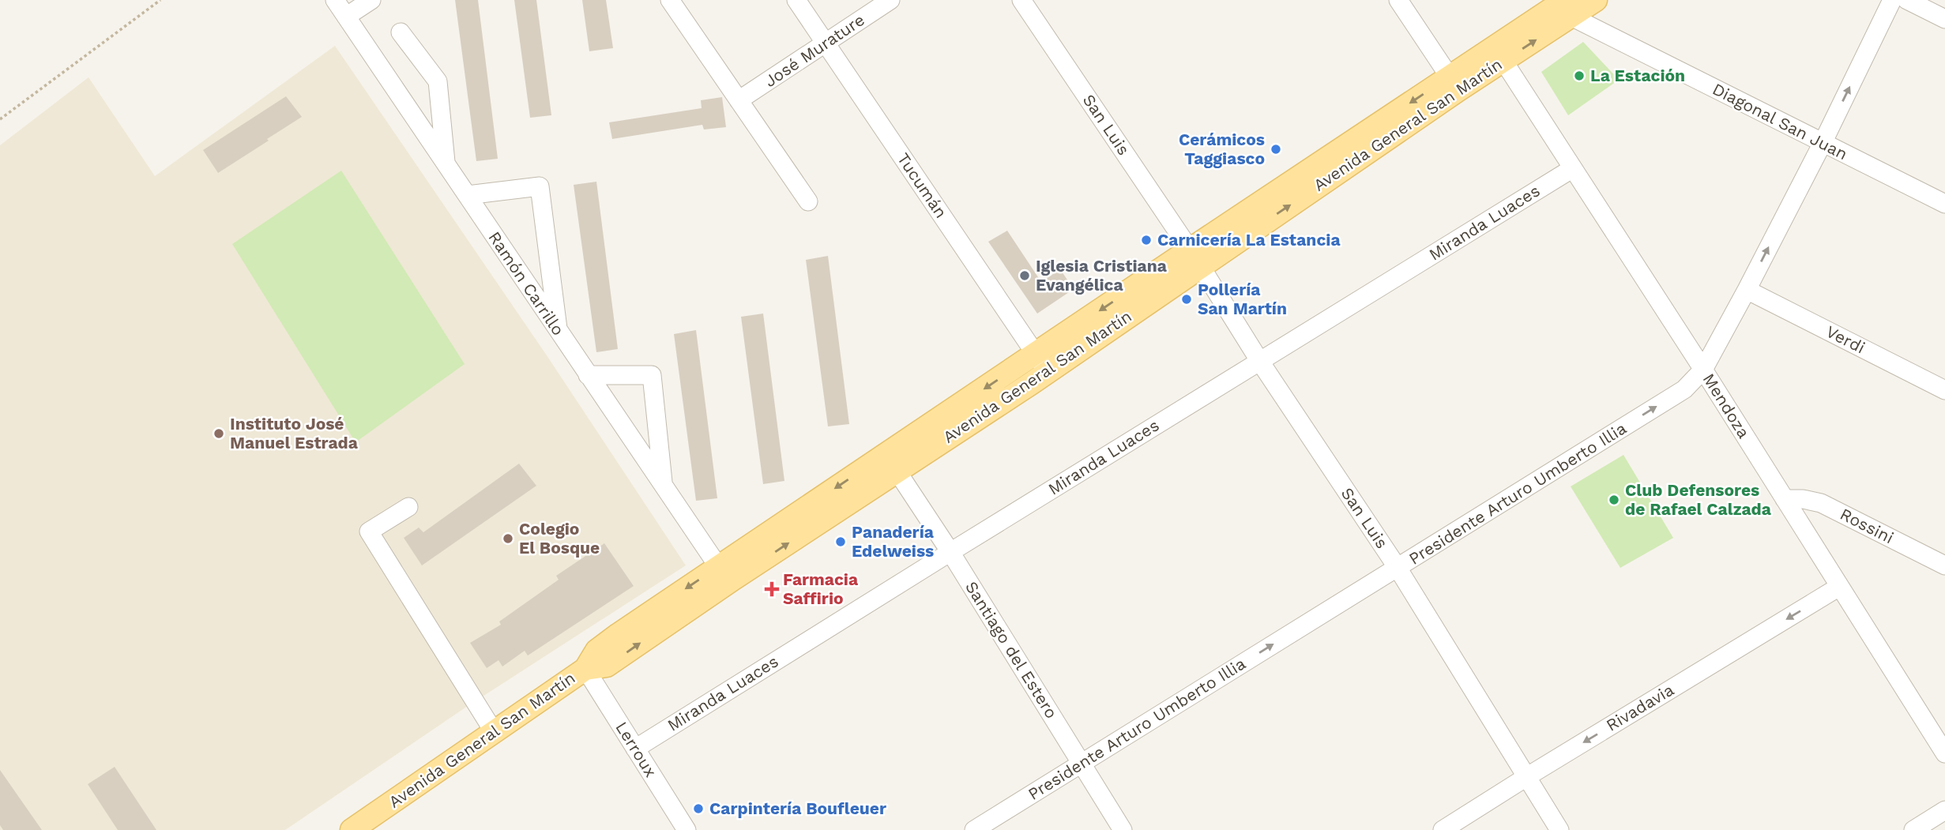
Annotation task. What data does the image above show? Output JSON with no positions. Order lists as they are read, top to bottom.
{
  "streets": {
    "main road": ["Avenida General San Martín"],
    "street": [
      "José Murature",
      "Diagonal San Juan",
      "San Luis",
      "Tucumán",
      "Miranda Luaces",
      "Ramón Carrillo",
      "Verdi",
      "Mendoza",
      "Presidente Arturo Umberto Illia",
      "Rossini",
      "Santiago del Estero",
      "Rivadavia",
      "Lerroux"
    ]
  },
  "crossings": [
    ["José Murature", "Tucumán"],
    ["Diagonal San Juan", "Avenida General San Martín"],
    ["Diagonal San Juan", "Presidente Arturo Umberto Illia"],
    ["San Luis", "Avenida General San Martín"],
    ["San Luis", "Miranda Luaces"],
    ["San Luis", "Presidente Arturo Umberto Illia"],
    ["San Luis", "Rivadavia"],
    ["Avenida General San Martín", "Tucumán"],
    ["Avenida General San Martín", "Ramón Carrillo"],
    ["Avenida General San Martín", "Mendoza"],
    ["Avenida General San Martín", "Santiago del Estero"],
    ["Avenida General San Martín", "Lerroux"],
    ["Miranda Luaces", "Mendoza"],
    ["Miranda Luaces", "Santiago del Estero"],
    ["Miranda Luaces", "Lerroux"],
    ["Verdi", "Presidente Arturo Umberto Illia"],
    ["Mendoza", "Presidente Arturo Umberto Illia"],
    ["Mendoza", "Rossini"],
    ["Mendoza", "Rivadavia"],
    ["Presidente Arturo Umberto Illia", "Santiago del Estero"]
  ],
  "one_way": ["Presidente Arturo Umberto Illia", "Rivadavia"],
  "places": {
    "other": [
      "La Estación",
      "Cerámicos Taggiasco",
      "Carnicería La Estancia",
      "Iglesia Cristiana Evangélica",
      "Pollería San Martín",
      "Instituto José Manuel Estrada",
      "Club Defensores de Rafael Calzada",
      "Colegio El Bosque",
      "Panadería Edelweiss",
      "Carpintería Boufleuer"
    ],
    "health": ["Farmacia Saffirio"]
  }
}
